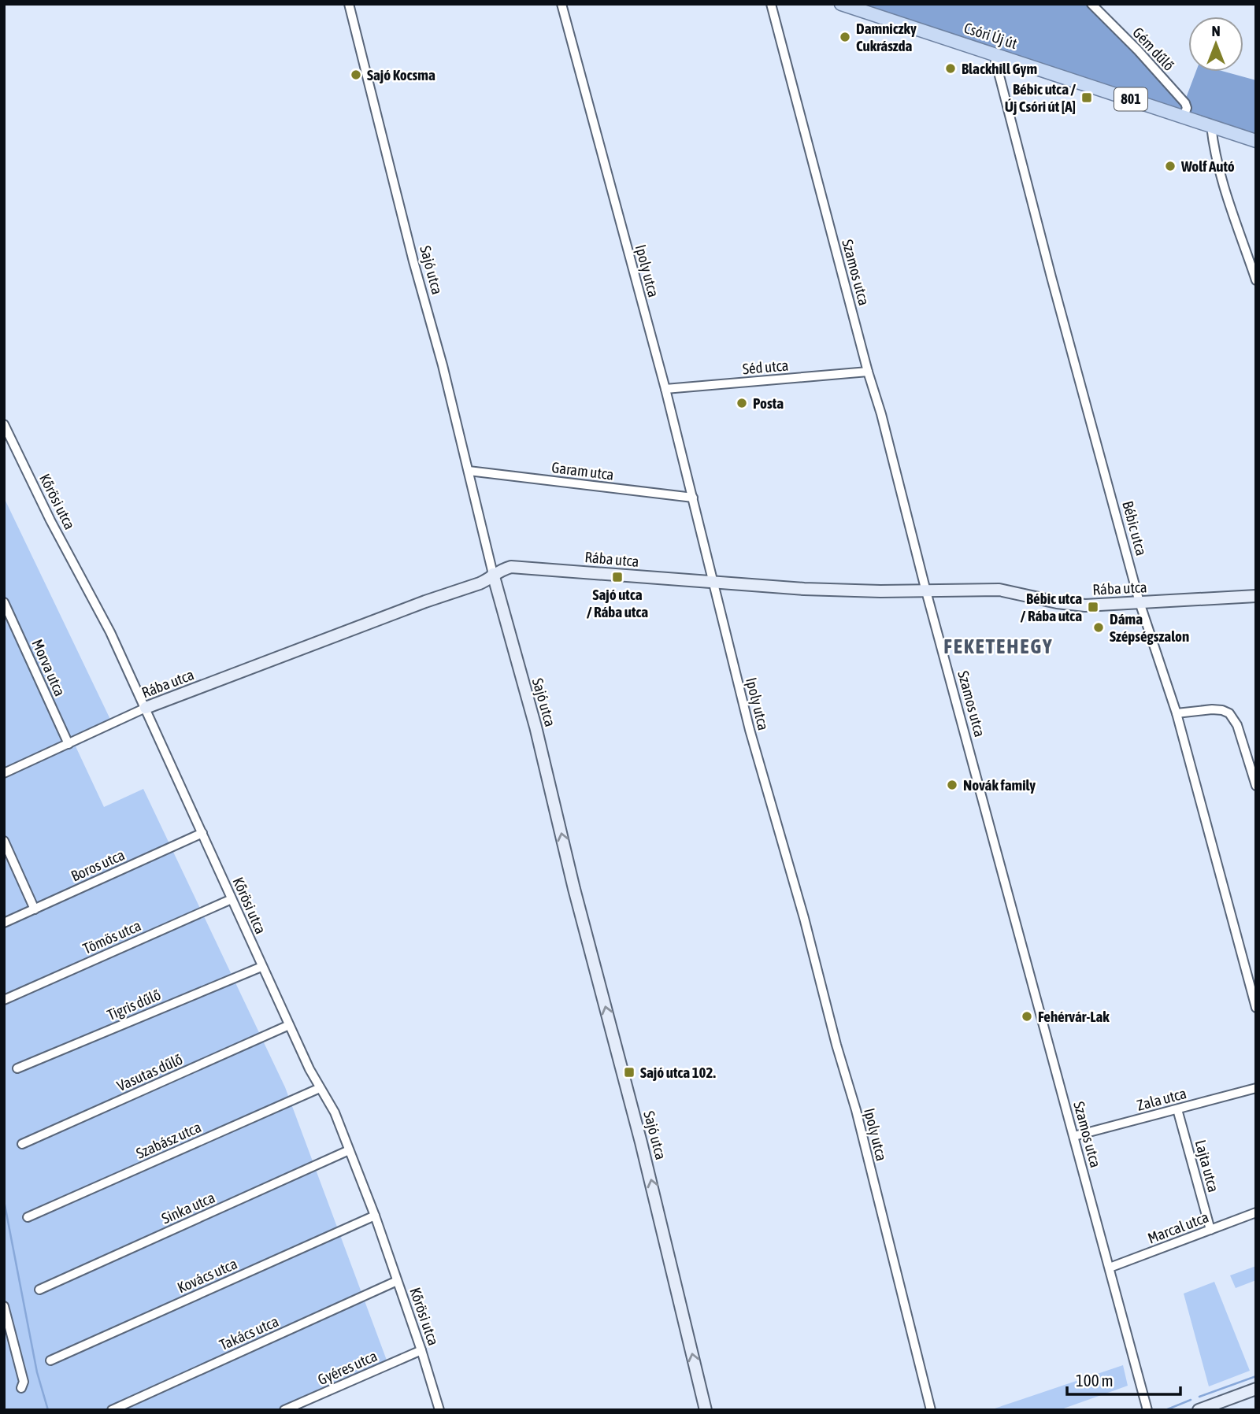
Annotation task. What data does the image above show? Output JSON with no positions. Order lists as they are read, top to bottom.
{
  "streets": {
    "main road": ["Csóri Új út", "801"],
    "street": [
      "Gém dűlő",
      "Sajó utca",
      "Ipoly utca",
      "Szamos utca",
      "Séd utca",
      "Garam utca",
      "Kőrösi utca",
      "Bébic utca",
      "Rába utca",
      "Morva utca",
      "Boros utca",
      "Tömös utca",
      "Tigris dűlő",
      "Vasutas dűlő",
      "Zala utca",
      "Szabász utca",
      "Lajta utca",
      "Sinka utca",
      "Marcal utca",
      "Kovács utca",
      "Takács utca",
      "Gyéres utca"
    ]
  },
  "crossings": [
    ["Csóri Új út", "Gém dűlő"],
    ["Csóri Új út", "Bébic utca"],
    ["Sajó utca", "Garam utca"],
    ["Sajó utca", "Rába utca"],
    ["Ipoly utca", "Séd utca"],
    ["Ipoly utca", "Garam utca"],
    ["Ipoly utca", "Rába utca"],
    ["Szamos utca", "Séd utca"],
    ["Szamos utca", "Rába utca"],
    ["Szamos utca", "Zala utca"],
    ["Szamos utca", "Marcal utca"],
    ["Kőrösi utca", "Rába utca"],
    ["Kőrösi utca", "Boros utca"],
    ["Kőrösi utca", "Tömös utca"],
    ["Kőrösi utca", "Tigris dűlő"],
    ["Kőrösi utca", "Vasutas dűlő"],
    ["Kőrösi utca", "Szabász utca"],
    ["Kőrösi utca", "Sinka utca"],
    ["Kőrösi utca", "Kovács utca"],
    ["Kőrösi utca", "Takács utca"],
    ["Kőrösi utca", "Gyéres utca"],
    ["Bébic utca", "Rába utca"],
    ["Rába utca", "Morva utca"],
    ["Zala utca", "Lajta utca"],
    ["Lajta utca", "Marcal utca"]
  ],
  "one_way": ["Sajó utca"],
  "districts": ["FEKETEHEGY"],
  "places": {
    "other": [
      "Damniczky Cukrászda",
      "Blackhill Gym",
      "Sajó Kocsma",
      "Wolf Autó",
      "Posta",
      "Dáma Szépségszalon",
      "Novák family",
      "Fehérvár-Lak"
    ],
    "transit": [
      "Bébic utca / Új Csóri út [A]",
      "Sajó utca / Rába utca",
      "Bébic utca / Rába utca",
      "Sajó utca 102."
    ]
  },
  "scale_bar": "100 m",
  "north": "top"
}
